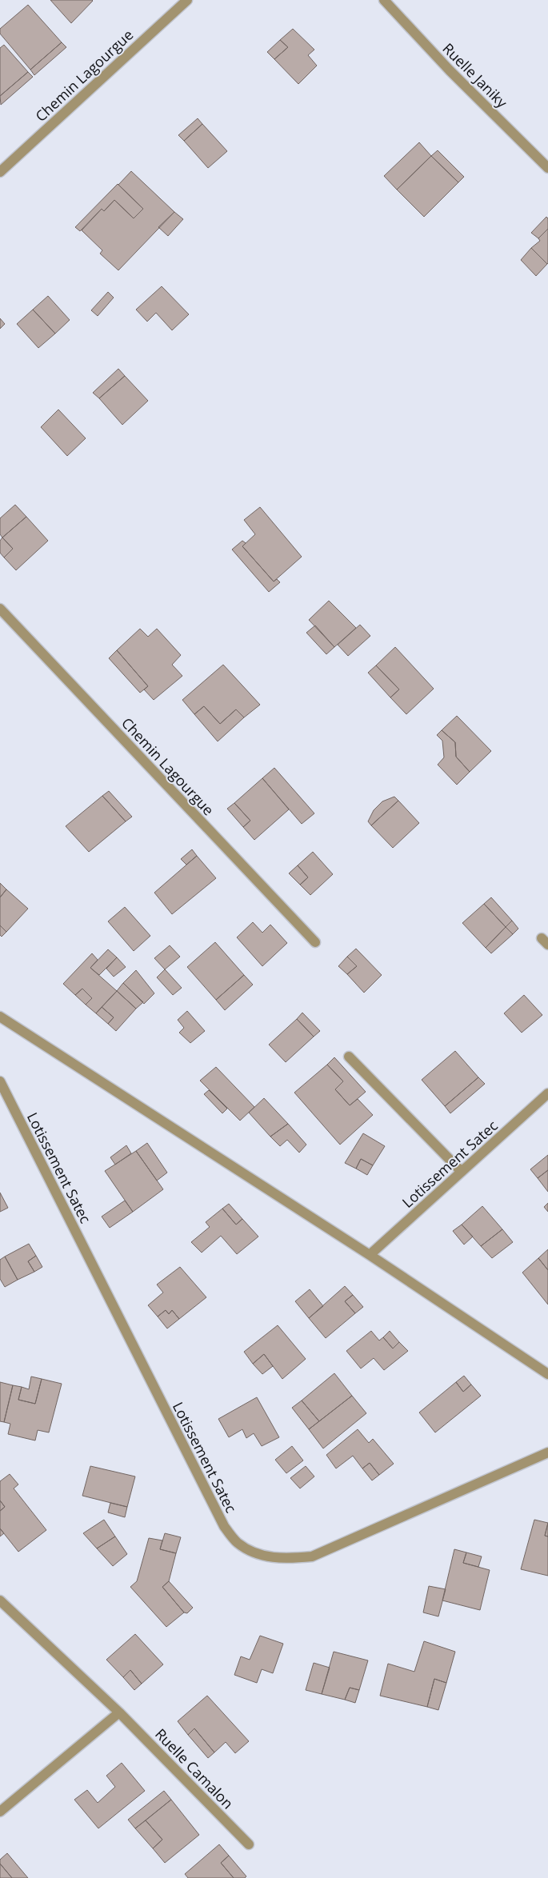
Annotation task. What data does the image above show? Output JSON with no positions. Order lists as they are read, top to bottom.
{
  "streets": {
    "street": [
      "Chemin Lagourgue",
      "Ruelle Janiky",
      "Lotissement Satec",
      "Ruelle Camalon"
    ]
  }
}
